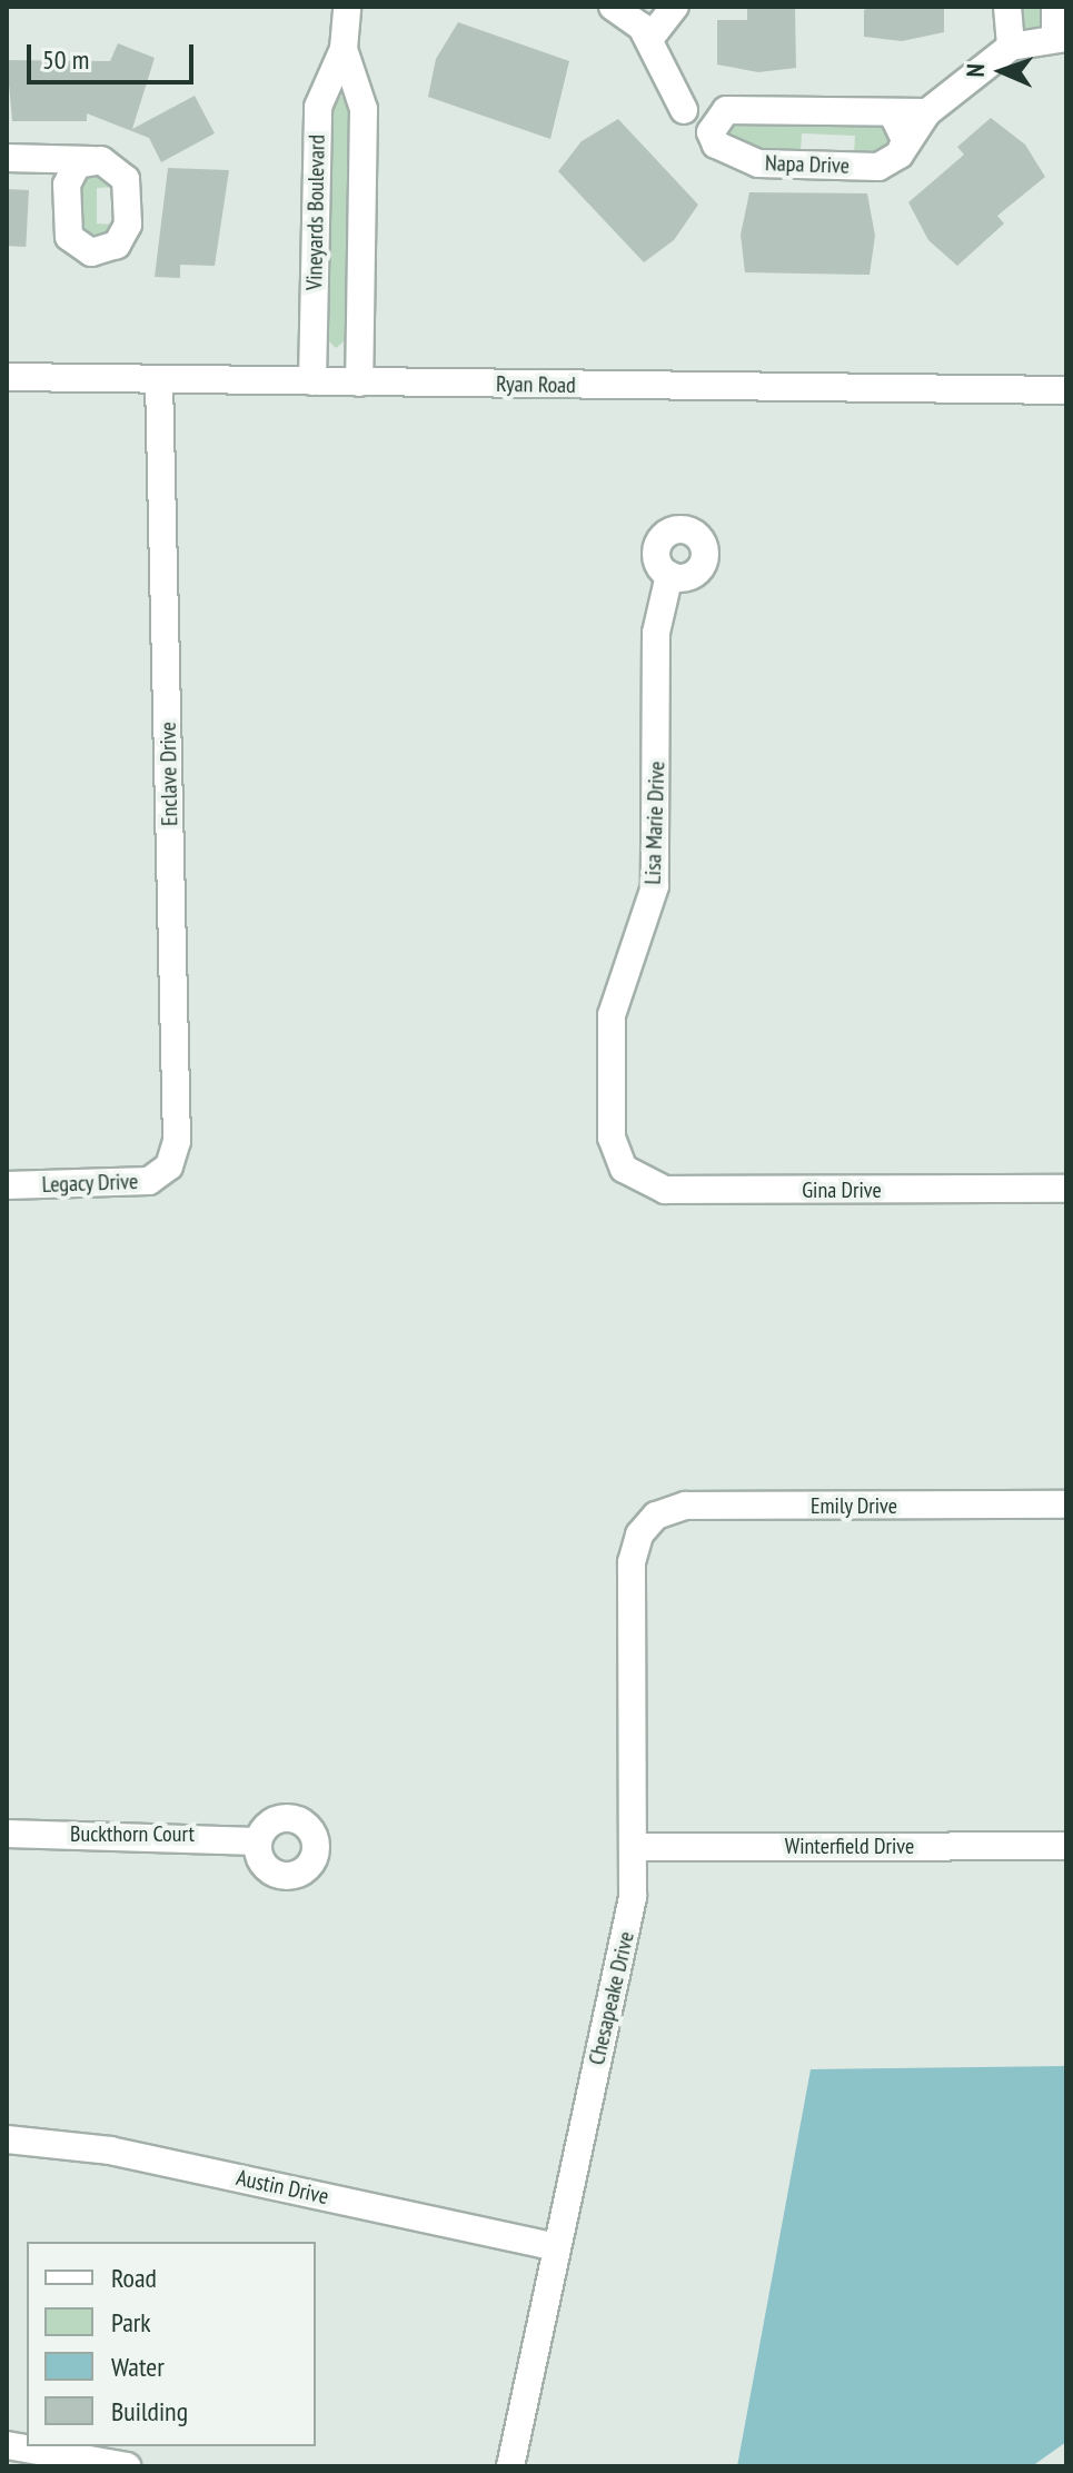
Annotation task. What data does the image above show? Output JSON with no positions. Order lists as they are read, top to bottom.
{
  "streets": {
    "street": [
      "Napa Drive",
      "Vineyards Boulevard",
      "Ryan Road",
      "Enclave Drive",
      "Lisa Marie Drive",
      "Legacy Drive",
      "Gina Drive",
      "Emily Drive",
      "Buckthorn Court",
      "Winterfield Drive",
      "Chesapeake Drive",
      "Austin Drive"
    ]
  },
  "crossings": [
    ["Vineyards Boulevard", "Ryan Road"],
    ["Ryan Road", "Enclave Drive"],
    ["Enclave Drive", "Legacy Drive"],
    ["Lisa Marie Drive", "Gina Drive"],
    ["Emily Drive", "Chesapeake Drive"],
    ["Winterfield Drive", "Chesapeake Drive"],
    ["Chesapeake Drive", "Austin Drive"]
  ],
  "legend": [
    "Road",
    "Park",
    "Water",
    "Building"
  ],
  "scale_bar": "50 m",
  "north": "left"
}
